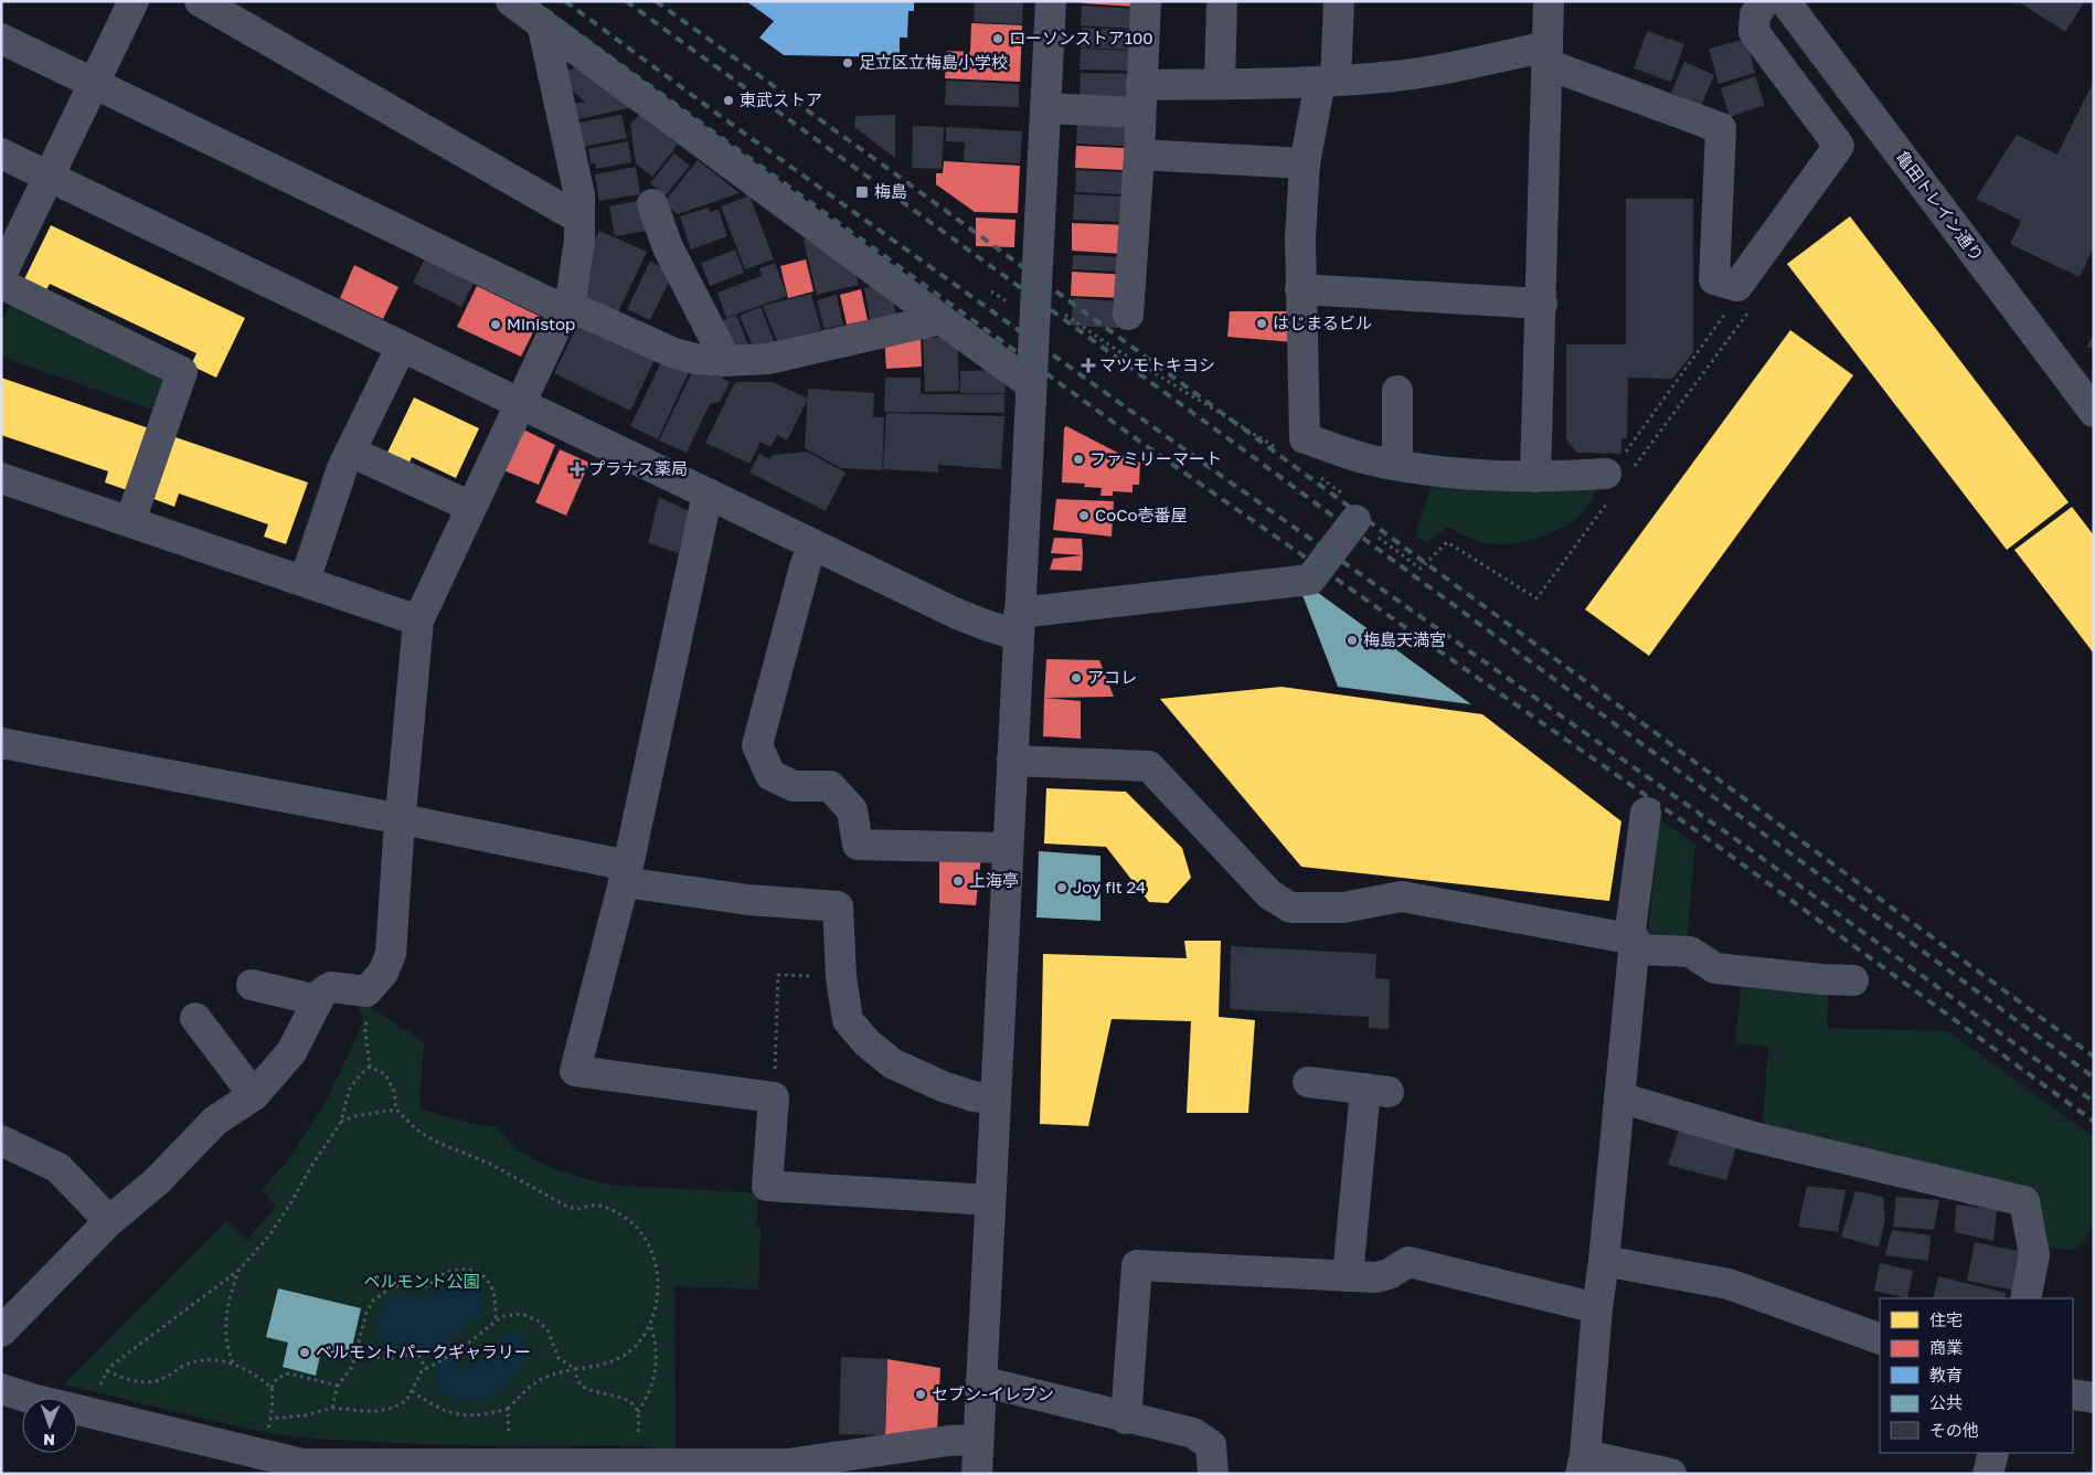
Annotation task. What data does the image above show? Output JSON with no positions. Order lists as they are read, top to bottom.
{
  "streets": {
    "street": ["亀田トレイン通り"]
  },
  "parks": ["ベルモント公園"],
  "places": {
    "other": [
      "ローソンストア100",
      "足立区立梅島小学校",
      "東武ストア",
      "はじまるビル",
      "Ministop",
      "ファミリーマート",
      "CoCo壱番屋",
      "梅島天満宮",
      "アコレ",
      "上海亭",
      "Joy fit 24",
      "ベルモントパークギャラリー",
      "セブン-イレブン"
    ],
    "transit": ["梅島"],
    "health": ["マツモトキヨシ", "プラナス薬局"]
  },
  "legend": [
    "住宅",
    "商業",
    "教育",
    "公共",
    "その他"
  ],
  "north": "bottom"
}
